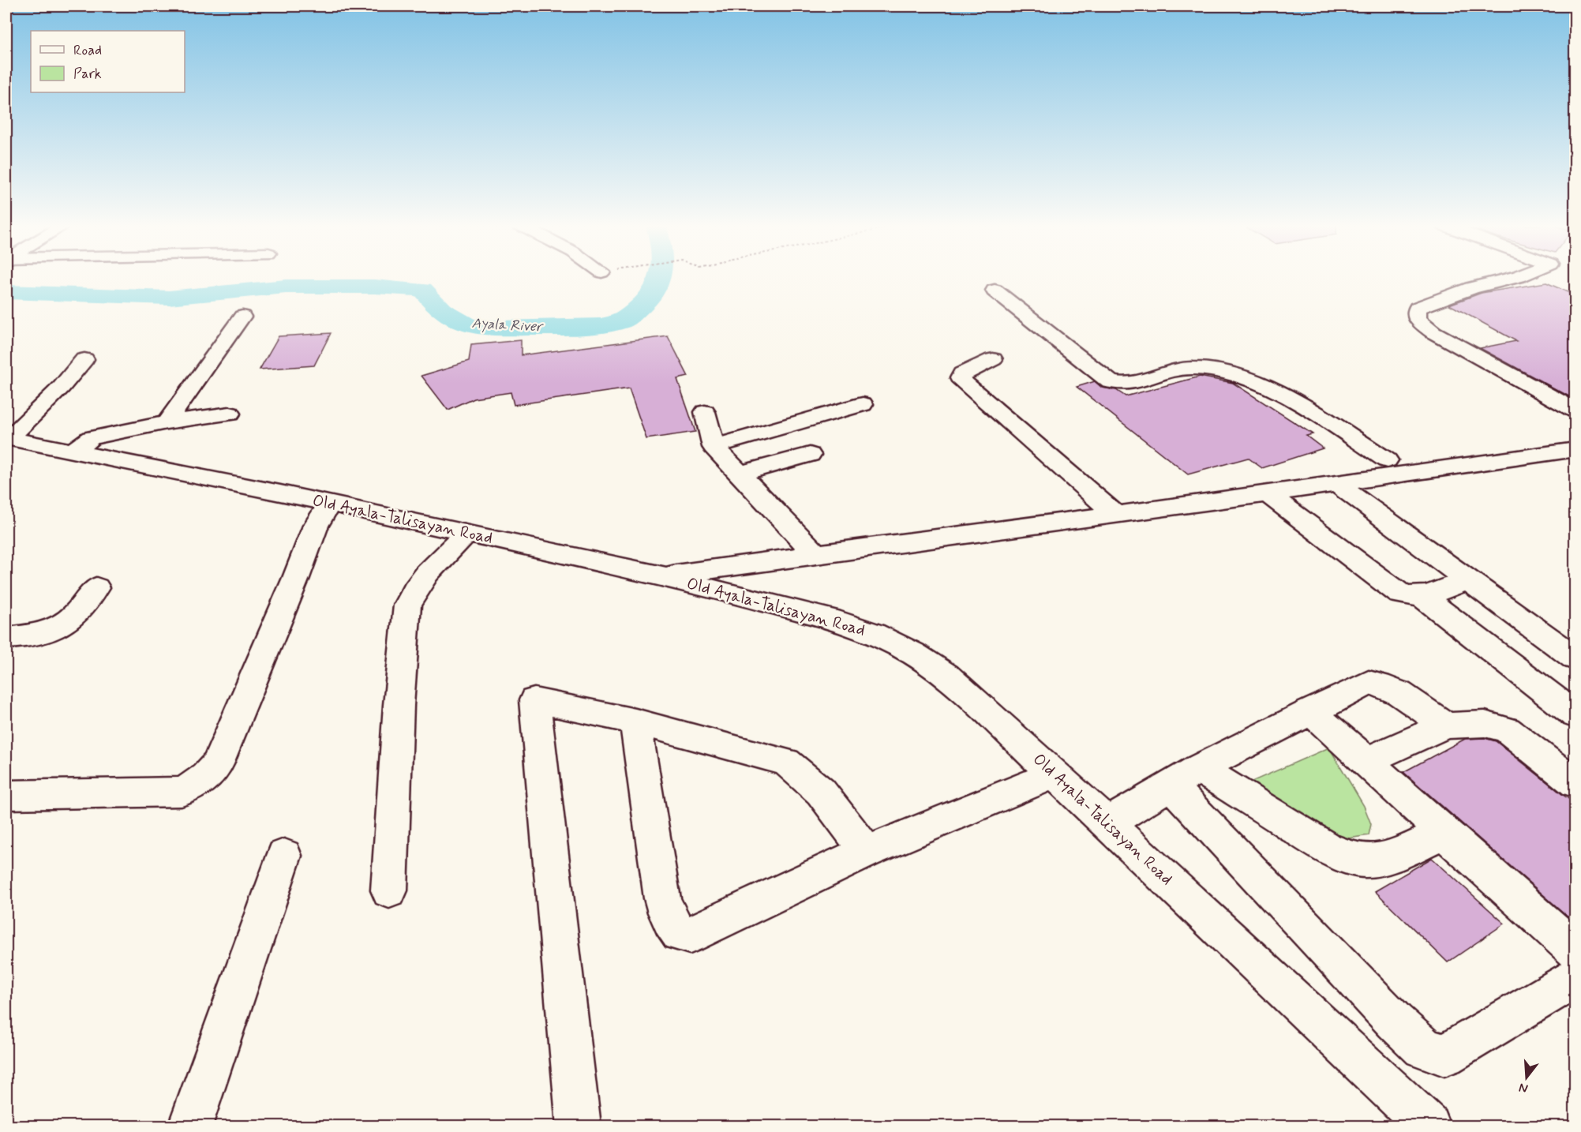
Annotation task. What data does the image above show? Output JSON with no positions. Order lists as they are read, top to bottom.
{
  "streets": {
    "street": ["Old Ayala-Talisayan Road"]
  },
  "water": ["Ayala River"],
  "legend": ["Road", "Park"],
  "north": "bottom"
}
